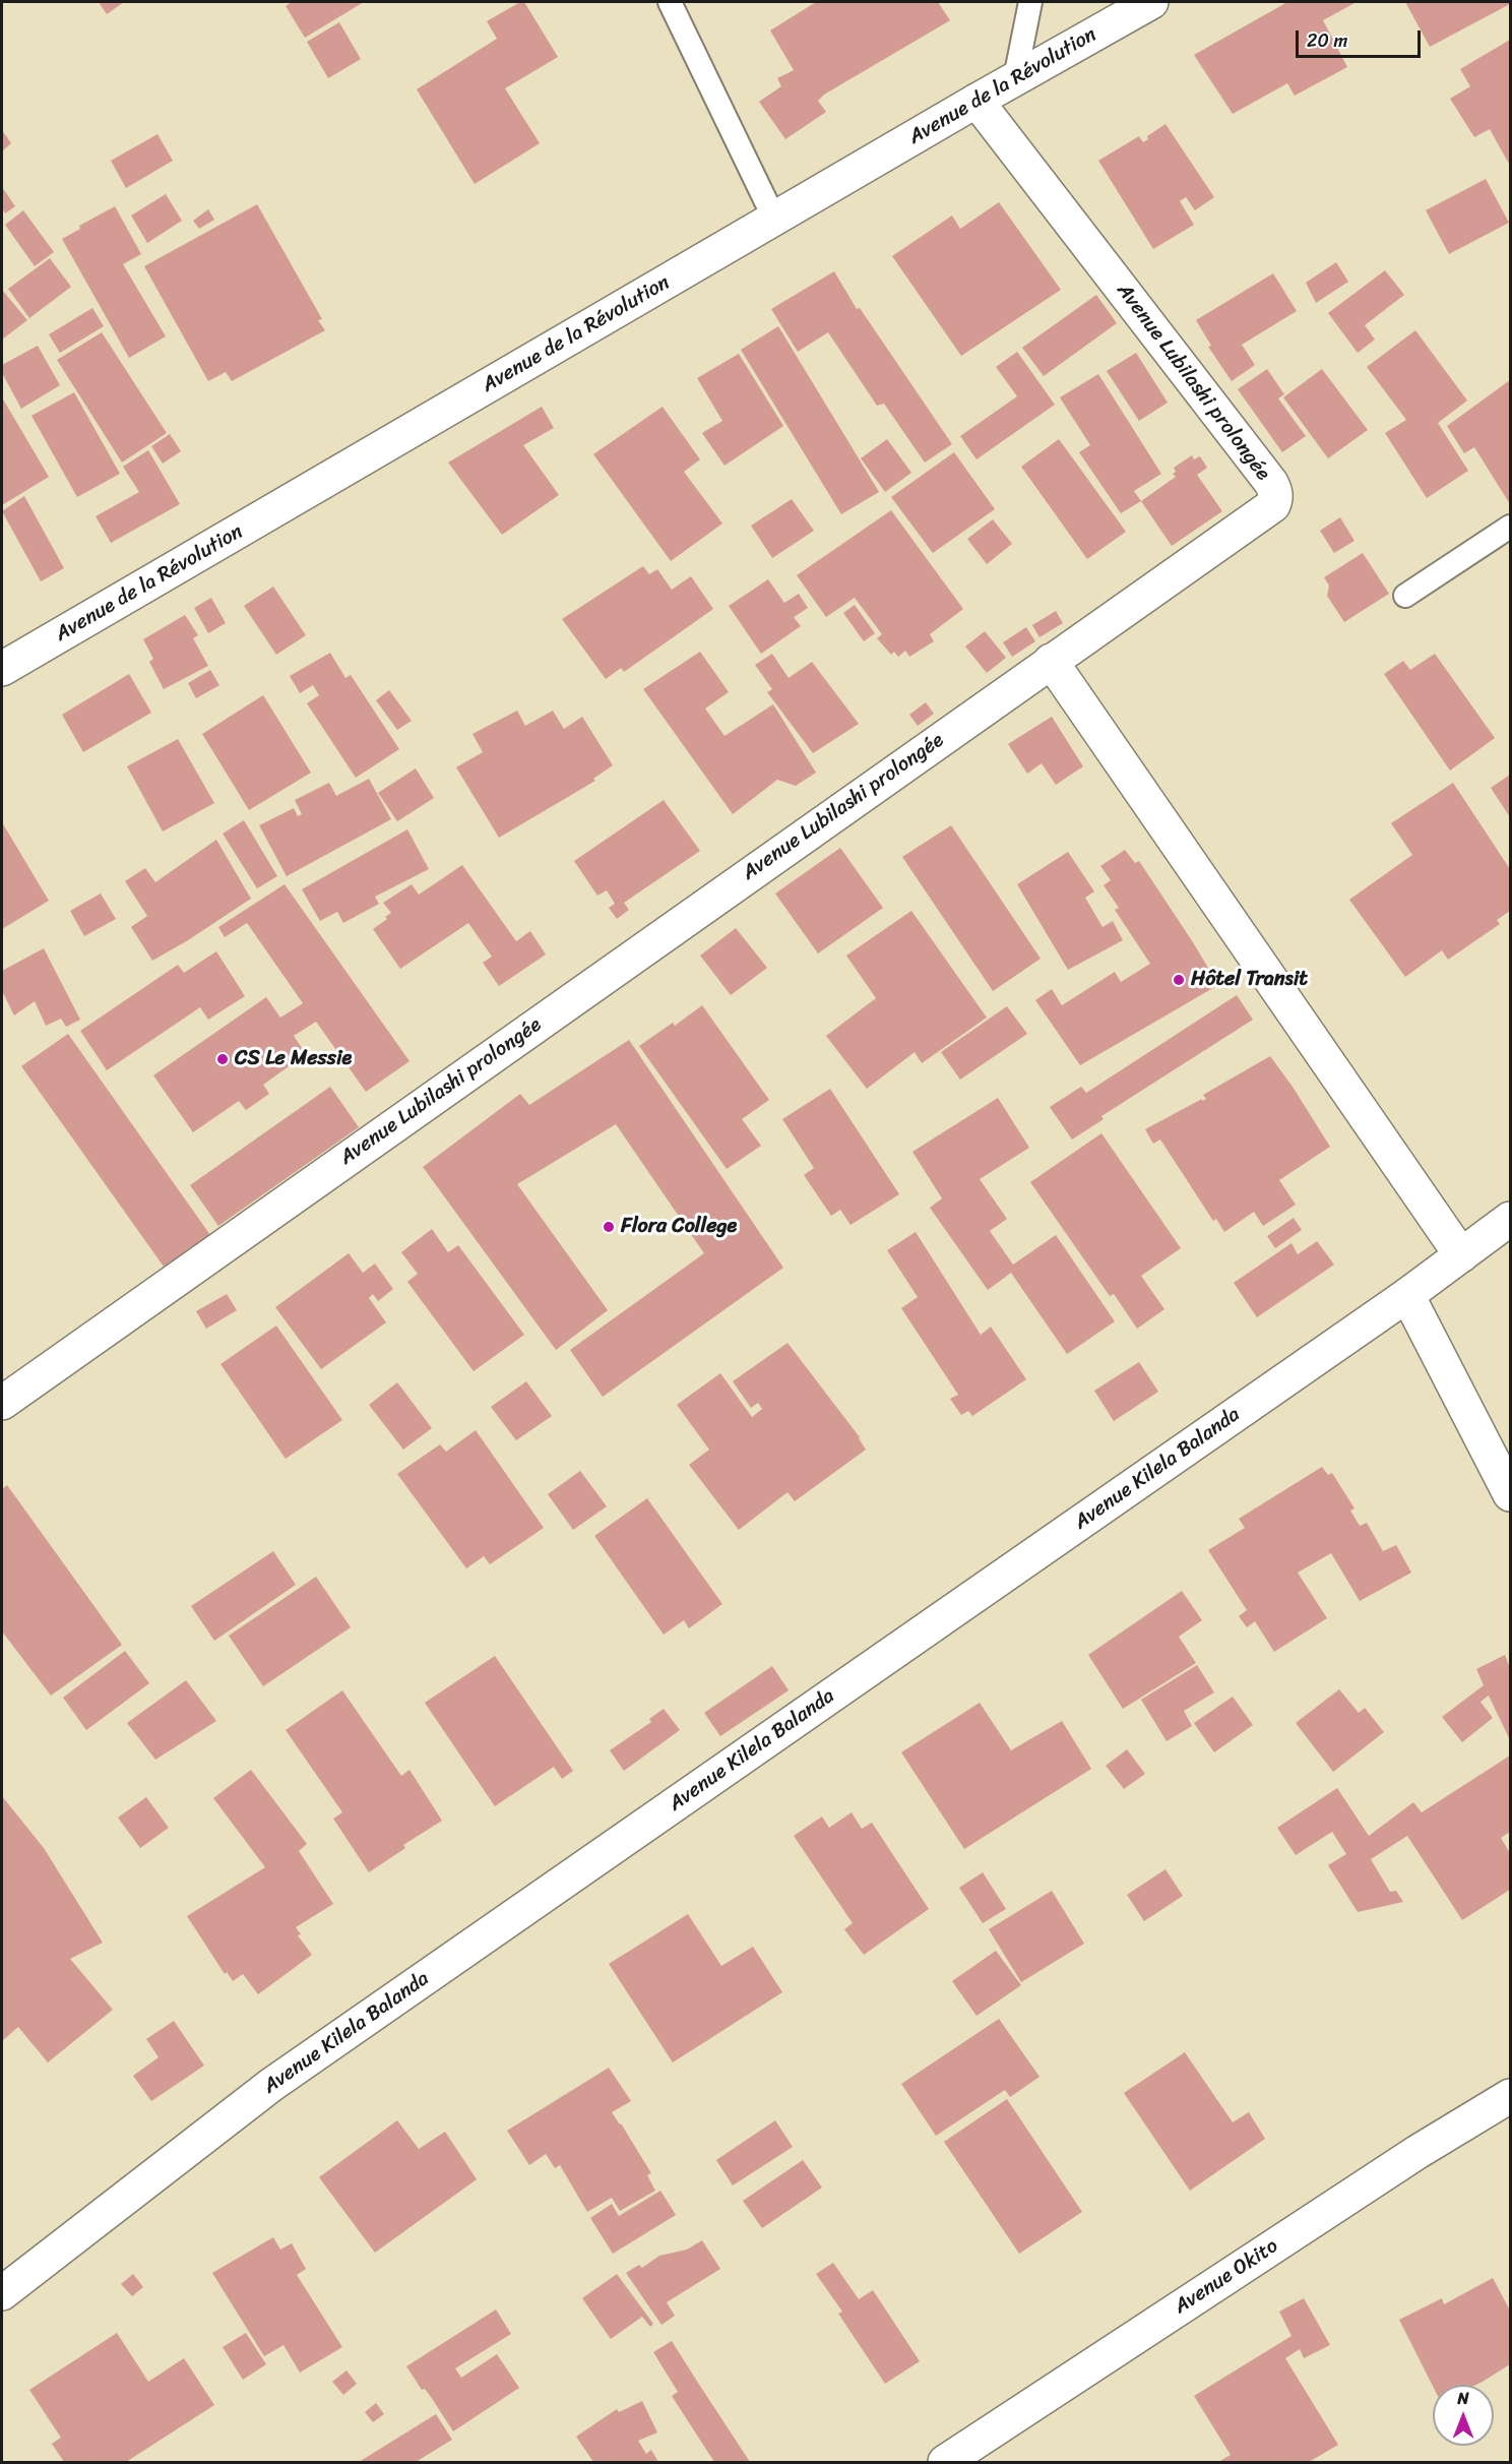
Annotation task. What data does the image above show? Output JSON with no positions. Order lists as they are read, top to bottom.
{
  "streets": {
    "street": [
      "Avenue de la Révolution",
      "Avenue Lubilashi prolongée",
      "Avenue Kilela Balanda",
      "Avenue Okito"
    ]
  },
  "crossings": [
    ["Avenue de la Révolution", "Avenue Lubilashi prolongée"]
  ],
  "places": ["Hôtel Transit", "CS Le Messie", "Flora College"],
  "scale_bar": "20 m",
  "north": "top"
}
